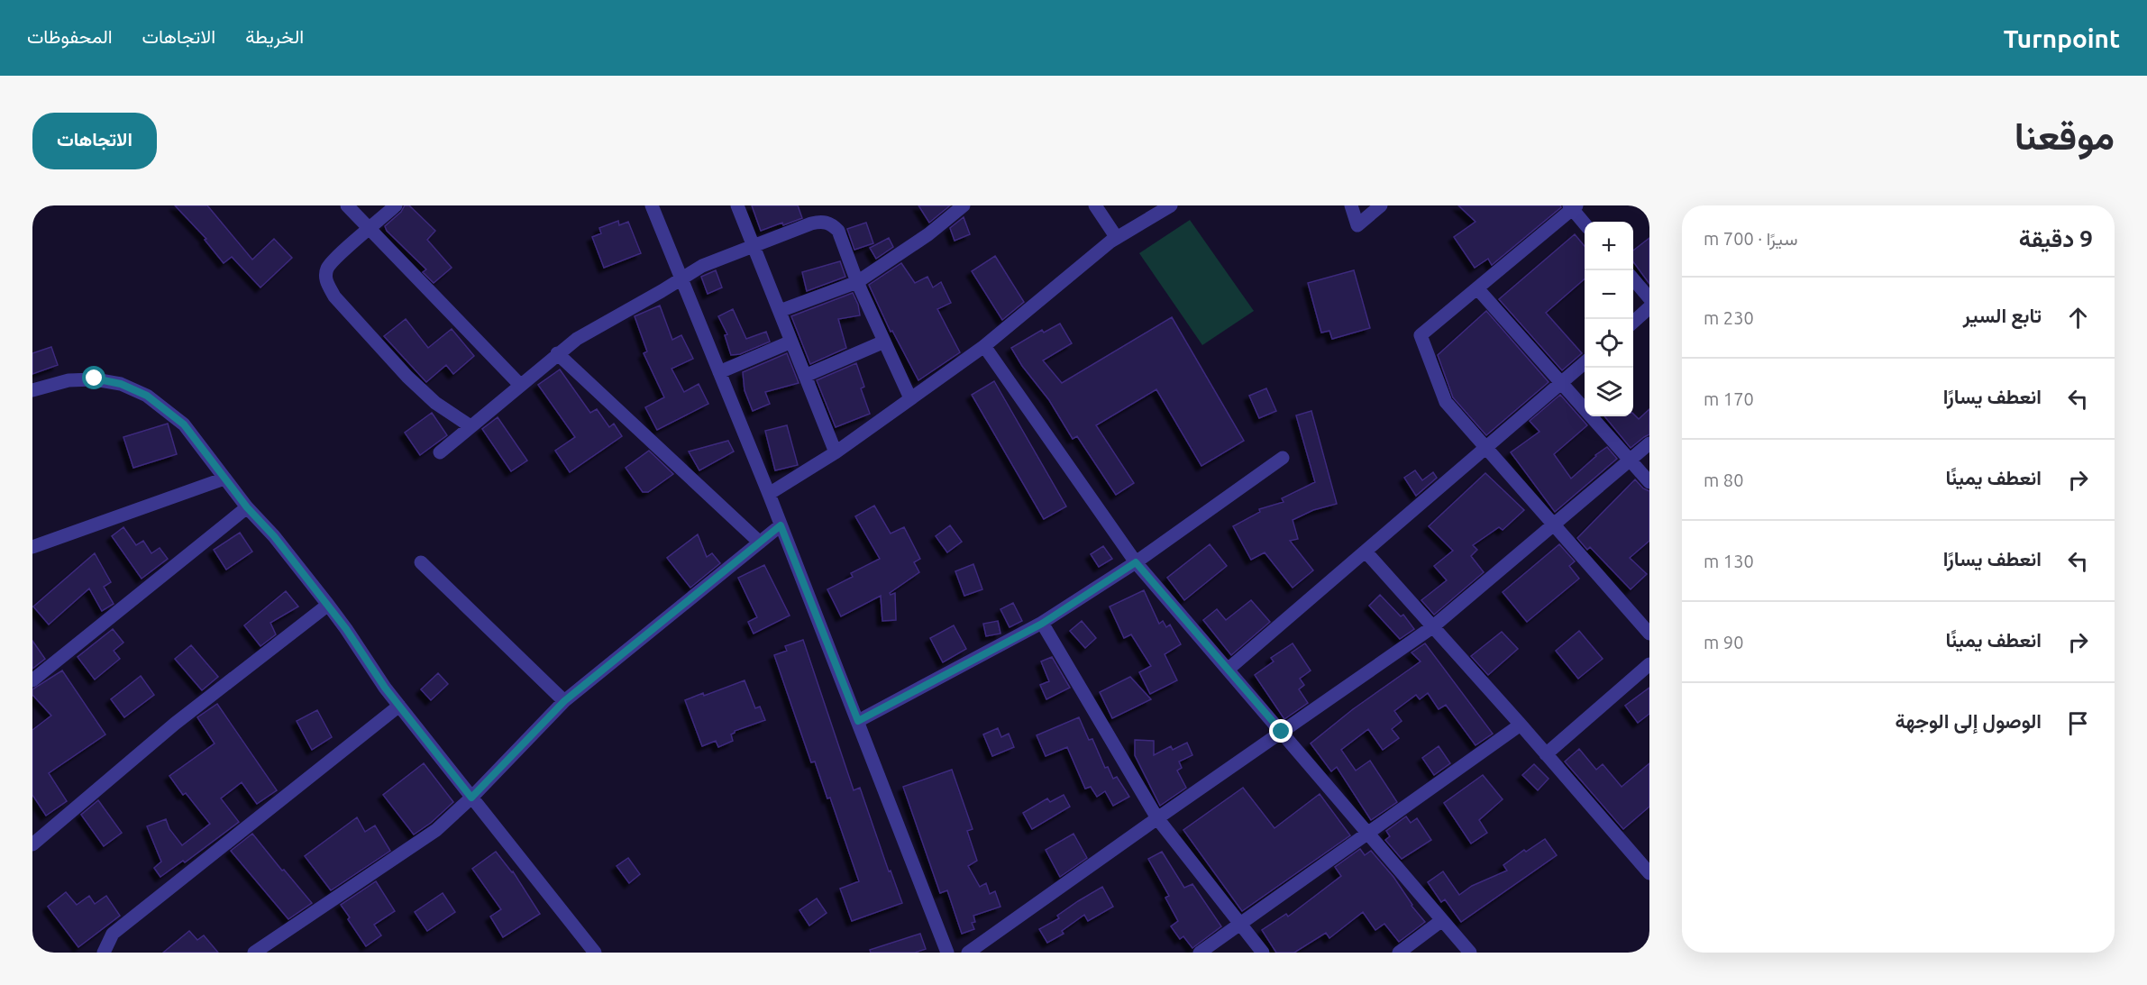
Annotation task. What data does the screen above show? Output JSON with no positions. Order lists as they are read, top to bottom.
{
  "page": {
    "header": "Turnpoint",
    "nav": ["الخريطة", "الاتجاهات", "المحفوظات"],
    "title": "موقعنا",
    "buttons": "الاتجاهات",
    "heading": ["9 دقيقة", "سيرًا · 700 m"],
    "map_buttons": ["+", "−"],
    "list": [
      ["تابع السير", "230 m"],
      ["انعطف يسارًا", "170 m"],
      ["انعطف يمينًا", "80 m"],
      ["انعطف يسارًا", "130 m"],
      ["انعطف يمينًا", "90 m"],
      "الوصول إلى الوجهة"
    ]
  }
}
